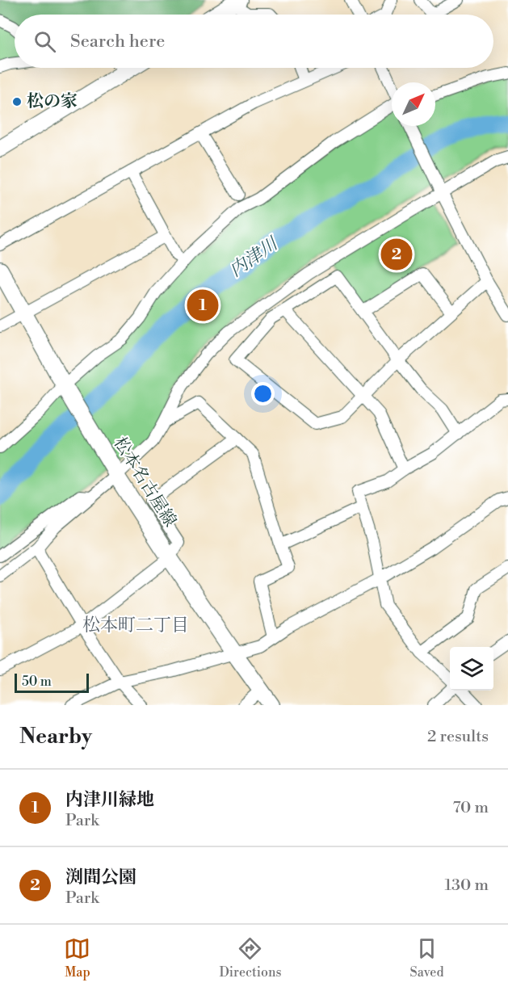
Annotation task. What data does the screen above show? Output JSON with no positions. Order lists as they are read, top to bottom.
{
  "streets": {
    "main road": ["松本名古屋線"]
  },
  "districts": ["松本町二丁目"],
  "water": ["内津川"],
  "places": ["松の家"],
  "scale_bar": "50 m",
  "north": "top right",
  "page": {
    "search": "Search here",
    "pins": ["2", "1"],
    "scale": "50 m",
    "heading": ["Nearby", "2 results"],
    "list": [
      {
        "mark": "1",
        "name": "内津川緑地",
        "note": "Park",
        "value": "70 m"
      },
      {
        "mark": "2",
        "name": "渕間公園",
        "note": "Park",
        "value": "130 m"
      }
    ],
    "nav": ["Map", "Directions", "Saved"]
  }
}
